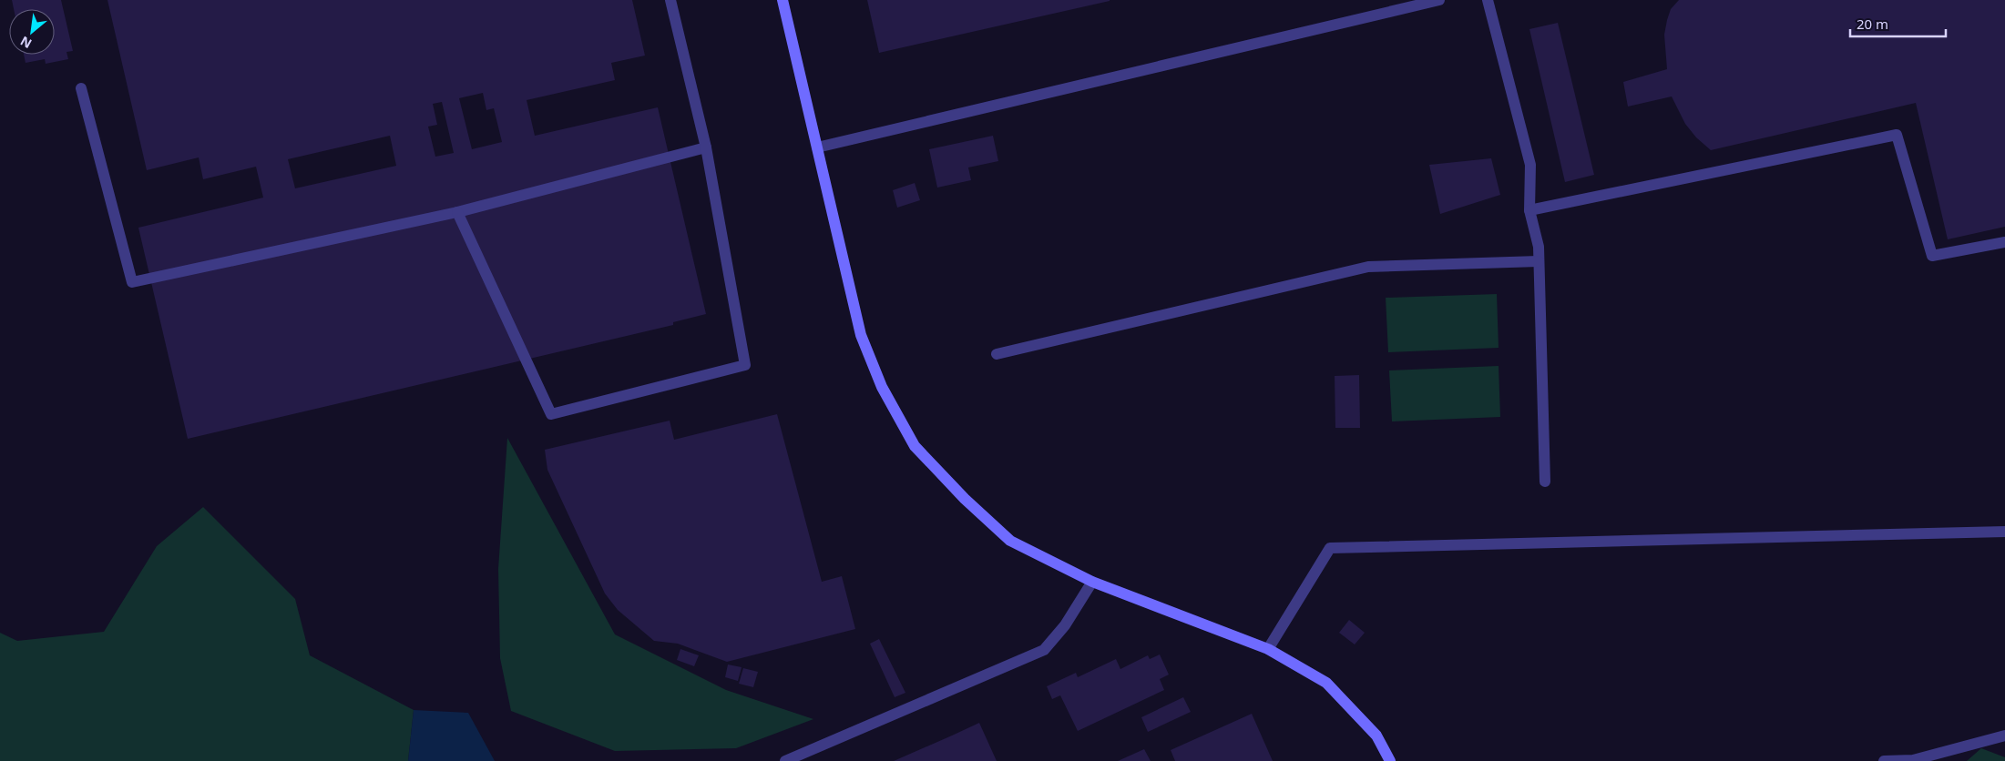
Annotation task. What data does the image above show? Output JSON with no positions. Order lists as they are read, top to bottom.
{
  "scale_bar": "20 m",
  "north": "bottom left"
}
